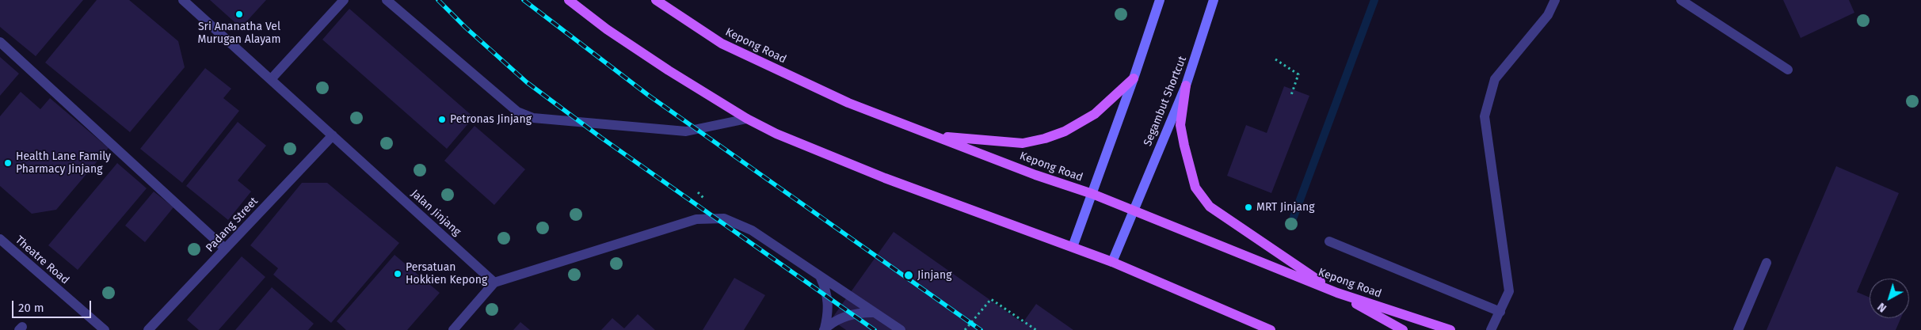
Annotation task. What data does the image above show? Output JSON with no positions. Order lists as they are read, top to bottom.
{
  "streets": {
    "main road": ["Kepong Road", "Segambut Shortcut"],
    "street": ["Jalan Jinjang", "Padang Street", "Theatre Road"]
  },
  "crossings": [
    ["Kepong Road", "Segambut Shortcut"],
    ["Jalan Jinjang", "Padang Street"]
  ],
  "places": [
    "Sri Ananatha Vel Murugan Alayam",
    "Petronas Jinjang",
    "Health Lane Family Pharmacy Jinjang",
    "MRT Jinjang",
    "Persatuan Hokkien Kepong",
    "Jinjang"
  ],
  "scale_bar": "20 m",
  "north": "bottom left"
}
